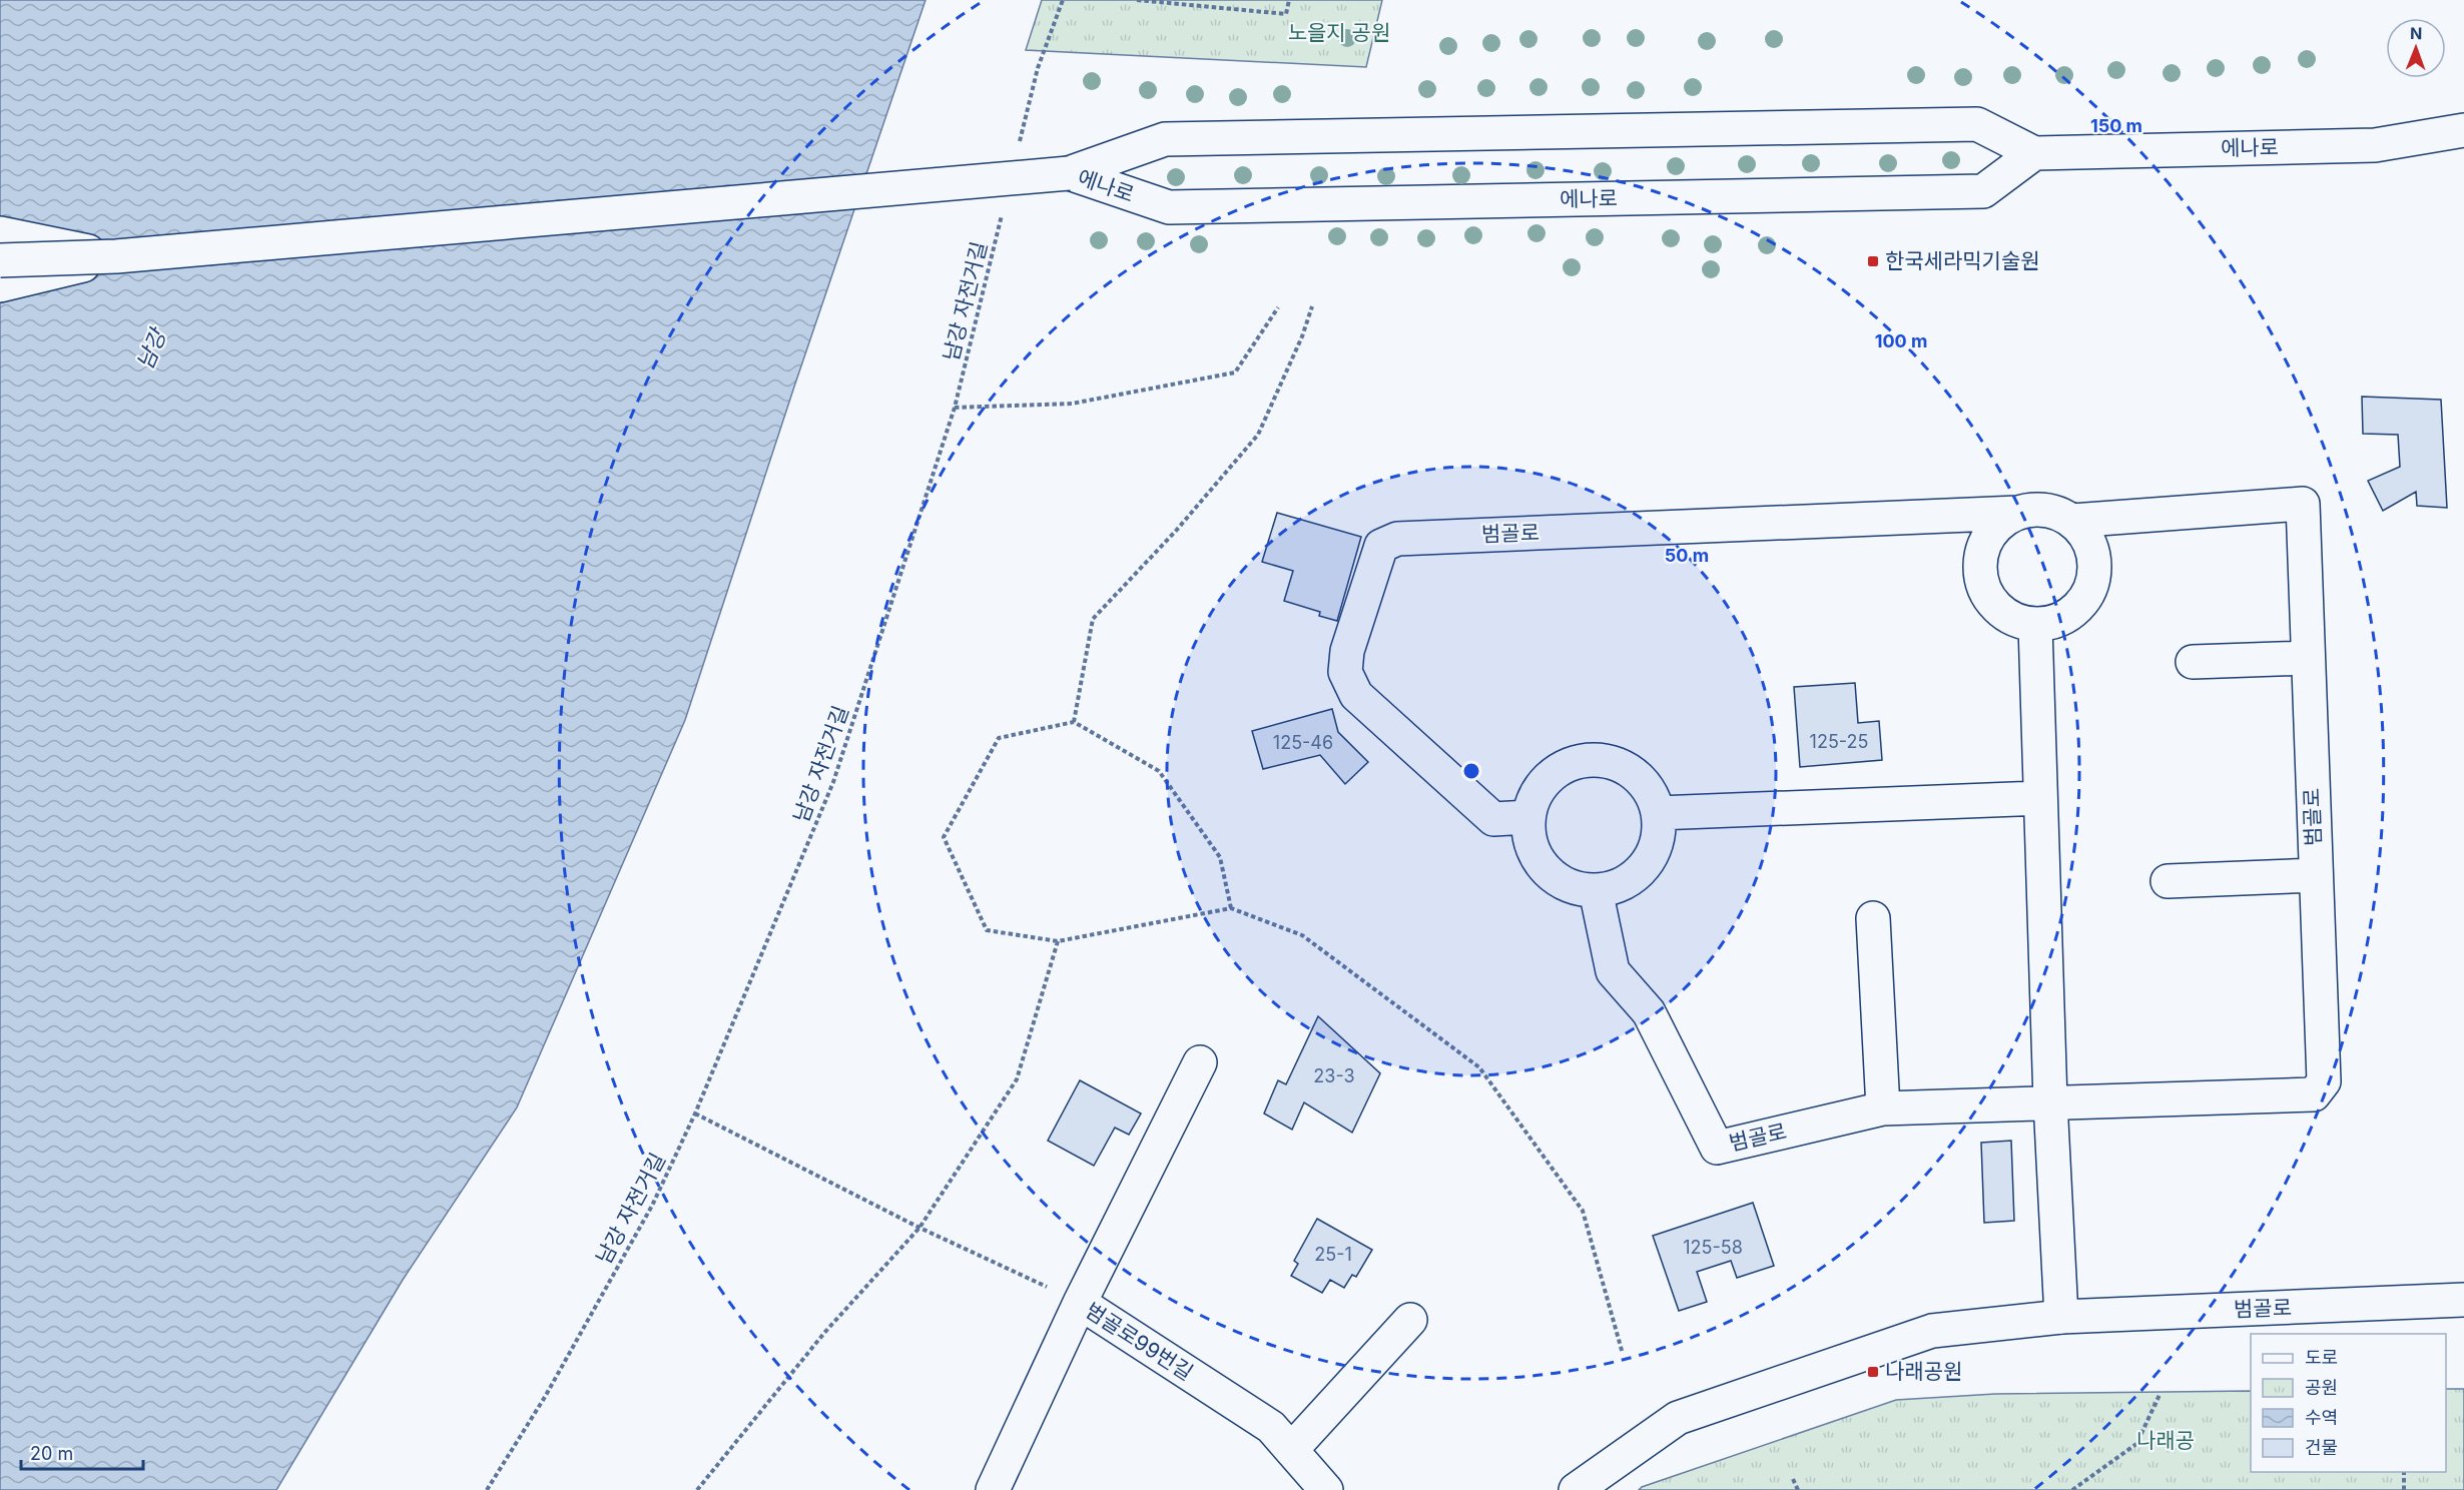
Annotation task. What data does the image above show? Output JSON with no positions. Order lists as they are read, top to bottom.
{
  "streets": {
    "street": ["에나로", "범골로", "범골로99번길"],
    "path": ["남강 자전거길"]
  },
  "water": ["남강"],
  "parks": ["노을지 공원", "나래공"],
  "places": {
    "transit": ["한국세라믹기술원", "나래공원"]
  },
  "house_numbers": [
    "125-25",
    "125-46",
    "23-3",
    "125-58",
    "25-1"
  ],
  "legend": [
    "도로",
    "공원",
    "수역",
    "건물"
  ],
  "scale_bar": "20 m",
  "north": "top",
  "rings": ["150 m", "100 m", "50 m"]
}
